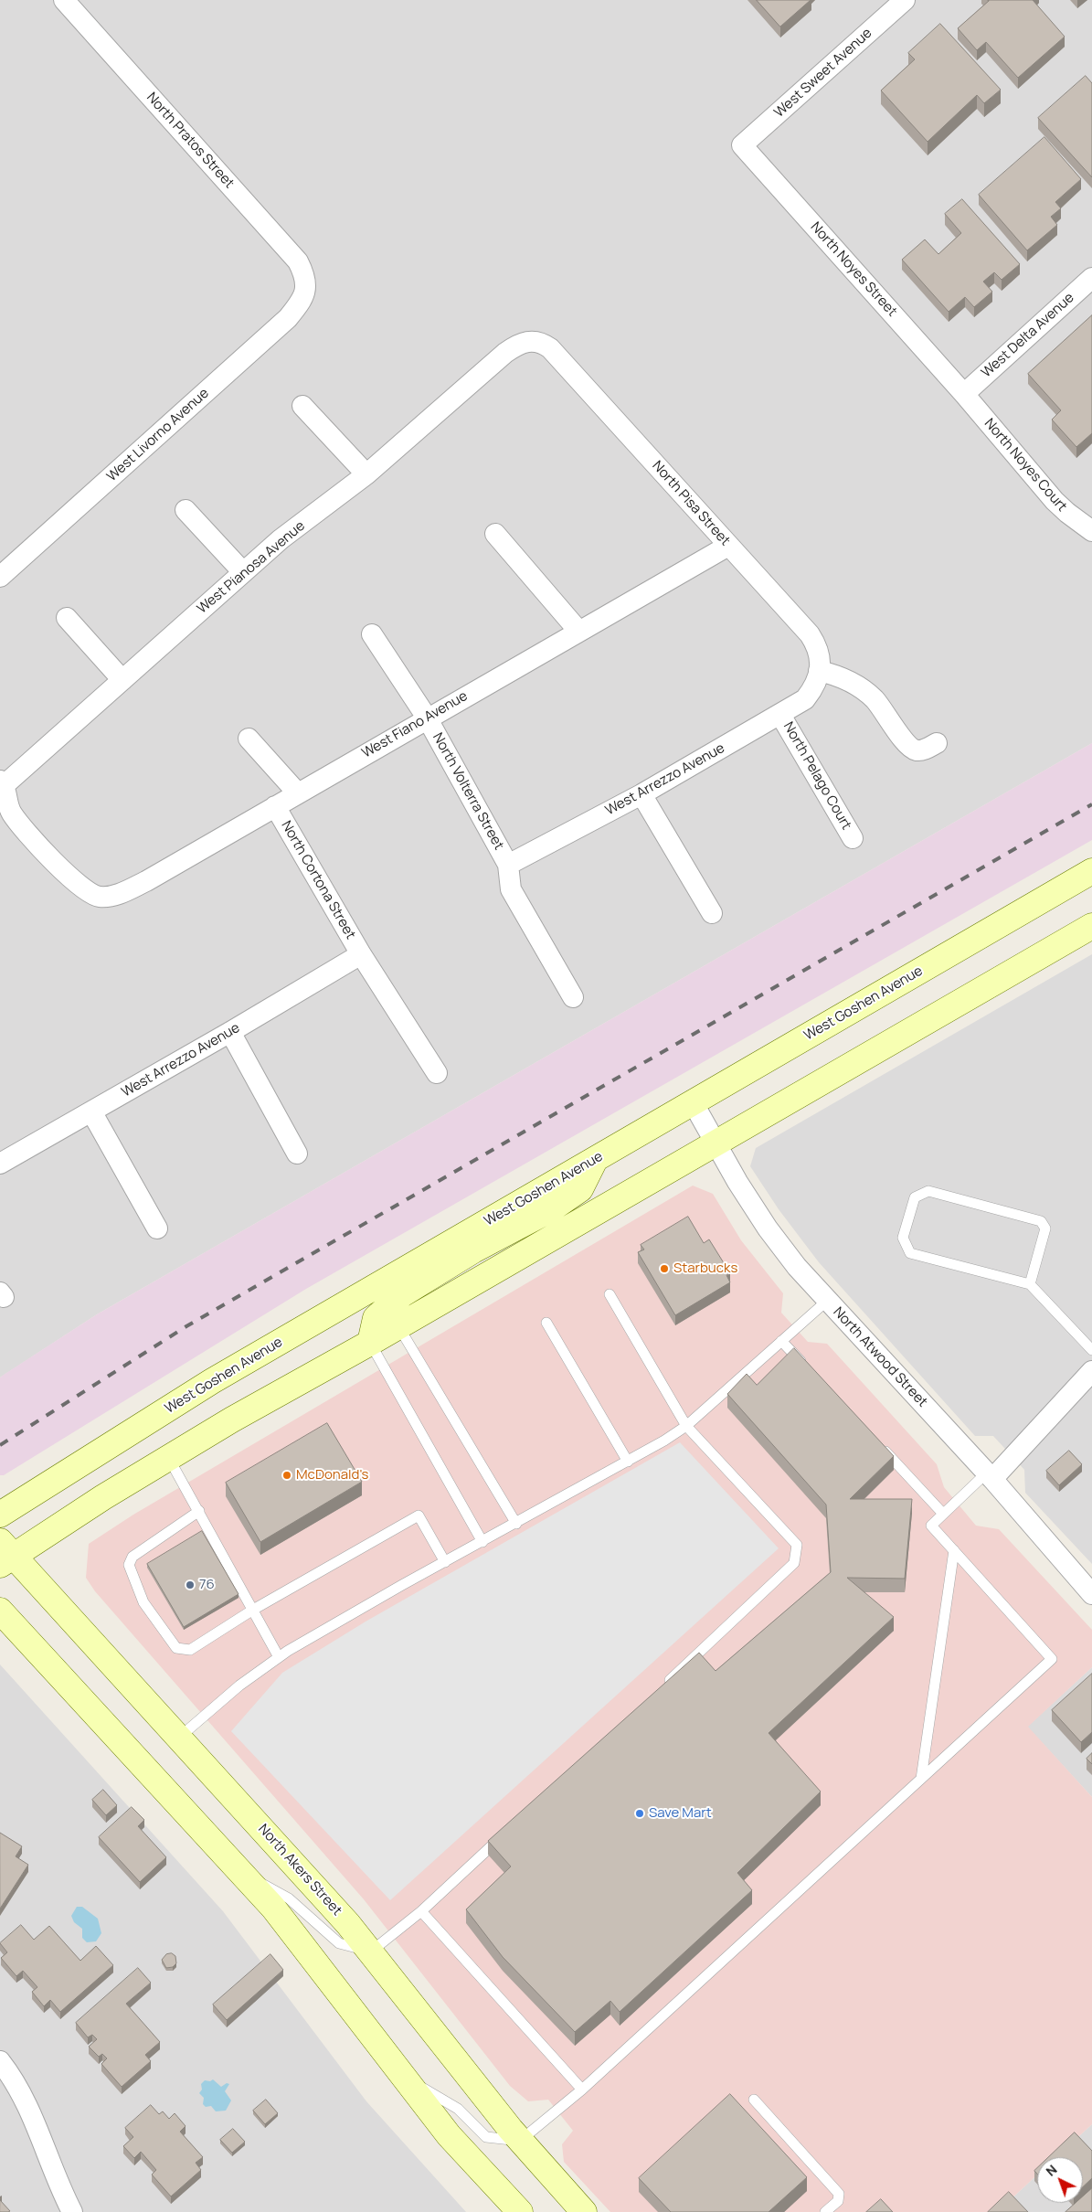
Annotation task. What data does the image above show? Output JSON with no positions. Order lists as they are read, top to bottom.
{
  "streets": {
    "main road": ["West Goshen Avenue", "North Akers Street"],
    "street": [
      "West Sweet Avenue",
      "North Pratos Street",
      "North Noyes Street",
      "West Delta Avenue",
      "West Livorno Avenue",
      "North Noyes Court",
      "North Pisa Street",
      "West Pianosa Avenue",
      "West Fiano Avenue",
      "North Pelago Court",
      "West Arrezzo Avenue",
      "North Volterra Street",
      "North Cortona Street",
      "North Atwood Street"
    ]
  },
  "crossings": [
    ["West Sweet Avenue", "North Noyes Street"],
    ["North Pratos Street", "West Livorno Avenue"],
    ["North Noyes Street", "West Delta Avenue"],
    ["North Noyes Street", "North Noyes Court"],
    ["West Delta Avenue", "North Noyes Court"],
    ["North Pisa Street", "West Pianosa Avenue"],
    ["North Pisa Street", "West Fiano Avenue"],
    ["North Pisa Street", "West Arrezzo Avenue"],
    ["West Pianosa Avenue", "West Fiano Avenue"],
    ["West Fiano Avenue", "North Volterra Street"],
    ["West Fiano Avenue", "North Cortona Street"],
    ["North Pelago Court", "West Arrezzo Avenue"],
    ["West Arrezzo Avenue", "North Volterra Street"],
    ["West Arrezzo Avenue", "North Cortona Street"],
    ["West Goshen Avenue", "North Atwood Street"]
  ],
  "places": [
    "Starbucks",
    "McDonald's",
    "76",
    "Save Mart"
  ],
  "north": "top left"
}
